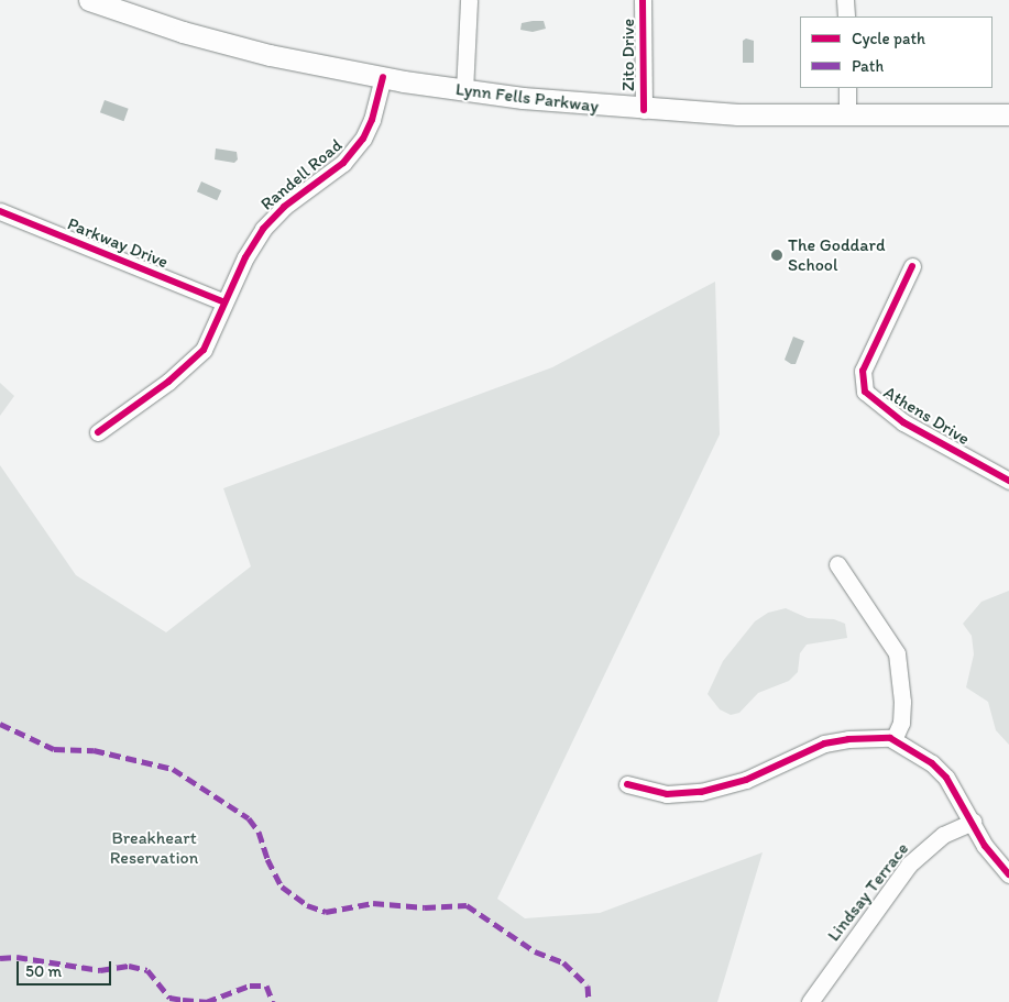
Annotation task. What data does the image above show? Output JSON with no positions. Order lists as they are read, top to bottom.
{
  "streets": {
    "main road": ["Lynn Fells Parkway"],
    "street": [
      "Zito Drive",
      "Randell Road",
      "Parkway Drive",
      "Athens Drive",
      "Lindsay Terrace"
    ]
  },
  "crossings": [
    ["Zito Drive", "Lynn Fells Parkway"],
    ["Lynn Fells Parkway", "Randell Road"],
    ["Randell Road", "Parkway Drive"]
  ],
  "parks": ["Breakheart Reservation"],
  "places": ["The Goddard School"],
  "legend": ["Cycle path", "Path"],
  "scale_bar": "50 m"
}
